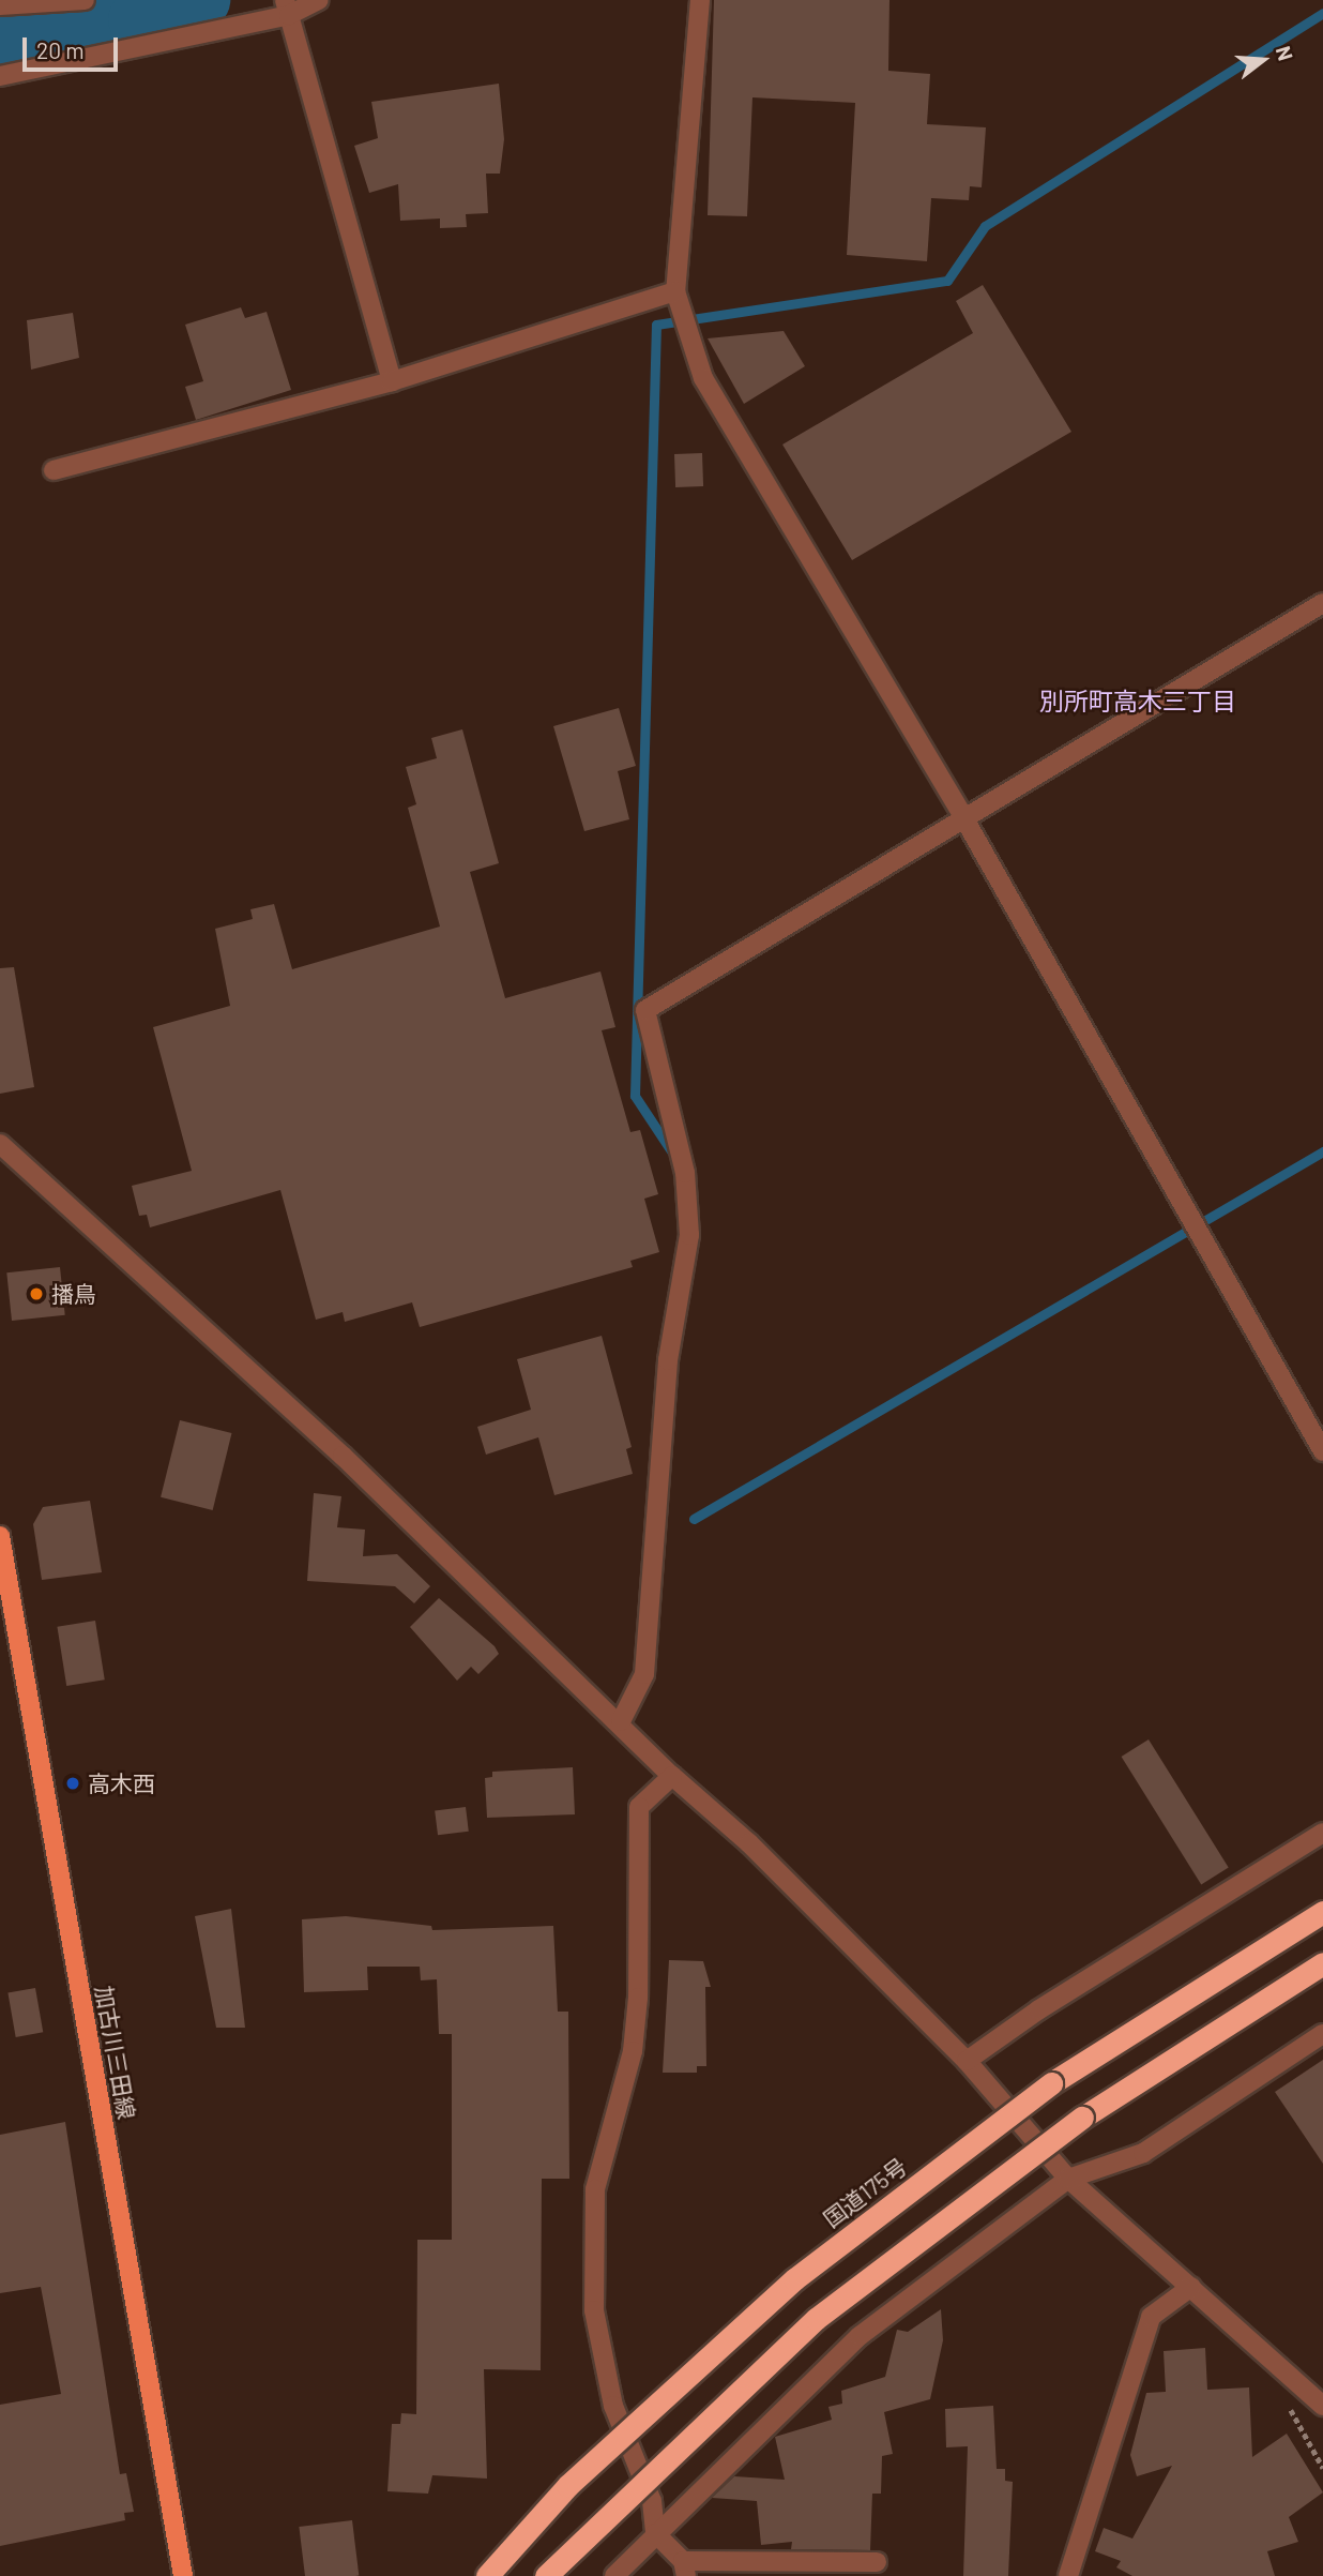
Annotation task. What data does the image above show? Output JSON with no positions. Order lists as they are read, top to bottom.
{
  "streets": {
    "highway": ["国道175号"],
    "main road": ["加古川三田線"]
  },
  "districts": ["別所町高木三丁目"],
  "places": ["播鳥", "高木西"],
  "scale_bar": "20 m",
  "north": "right"
}
